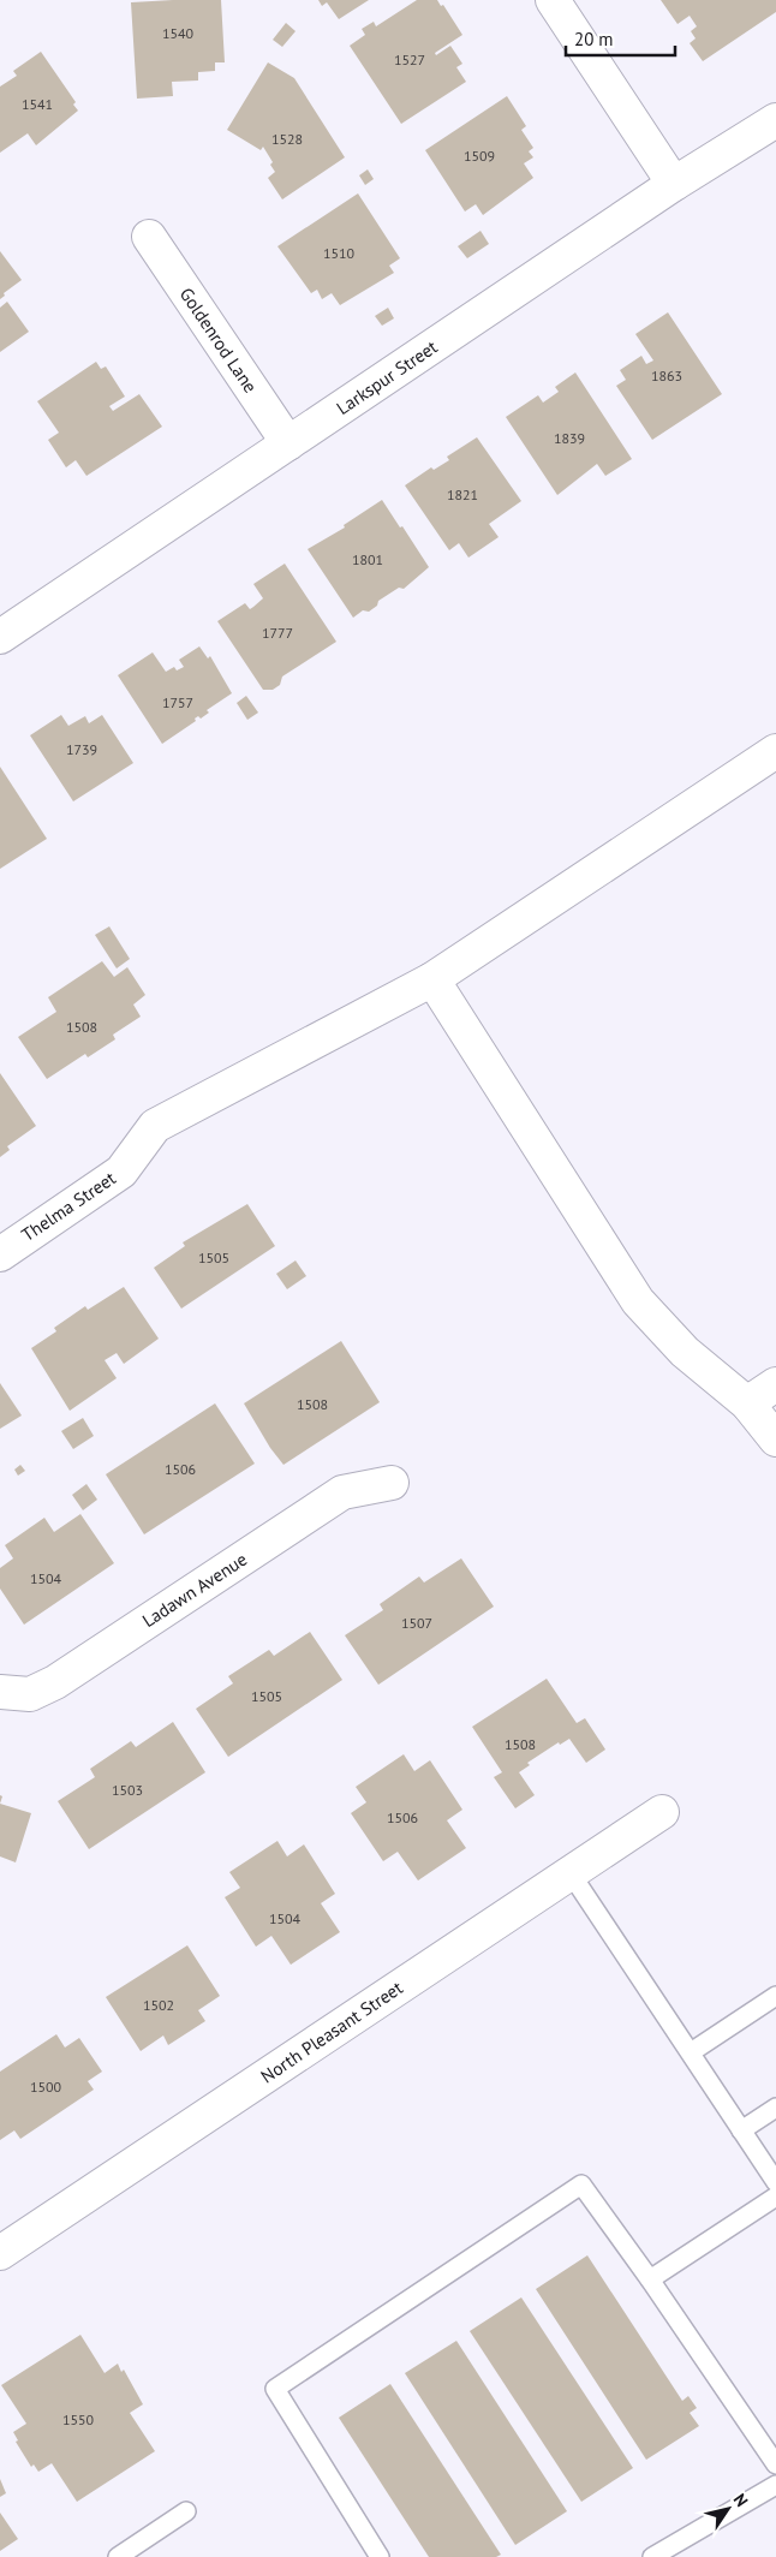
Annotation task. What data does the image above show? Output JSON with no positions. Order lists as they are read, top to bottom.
{
  "streets": {
    "street": [
      "Goldenrod Lane",
      "Larkspur Street",
      "Thelma Street",
      "Ladawn Avenue",
      "North Pleasant Street"
    ]
  },
  "crossings": [
    ["Goldenrod Lane", "Larkspur Street"]
  ],
  "house_numbers": [
    "1540",
    "1527",
    "1541",
    "1528",
    "1509",
    "1510",
    "1863",
    "1839",
    "1821",
    "1801",
    "1777",
    "1757",
    "1739",
    "1508",
    "1505",
    "1508",
    "1506",
    "1504",
    "1507",
    "1505",
    "1508",
    "1503",
    "1506",
    "1504",
    "1502",
    "1500",
    "1550"
  ],
  "scale_bar": "20 m",
  "north": "top right"
}
